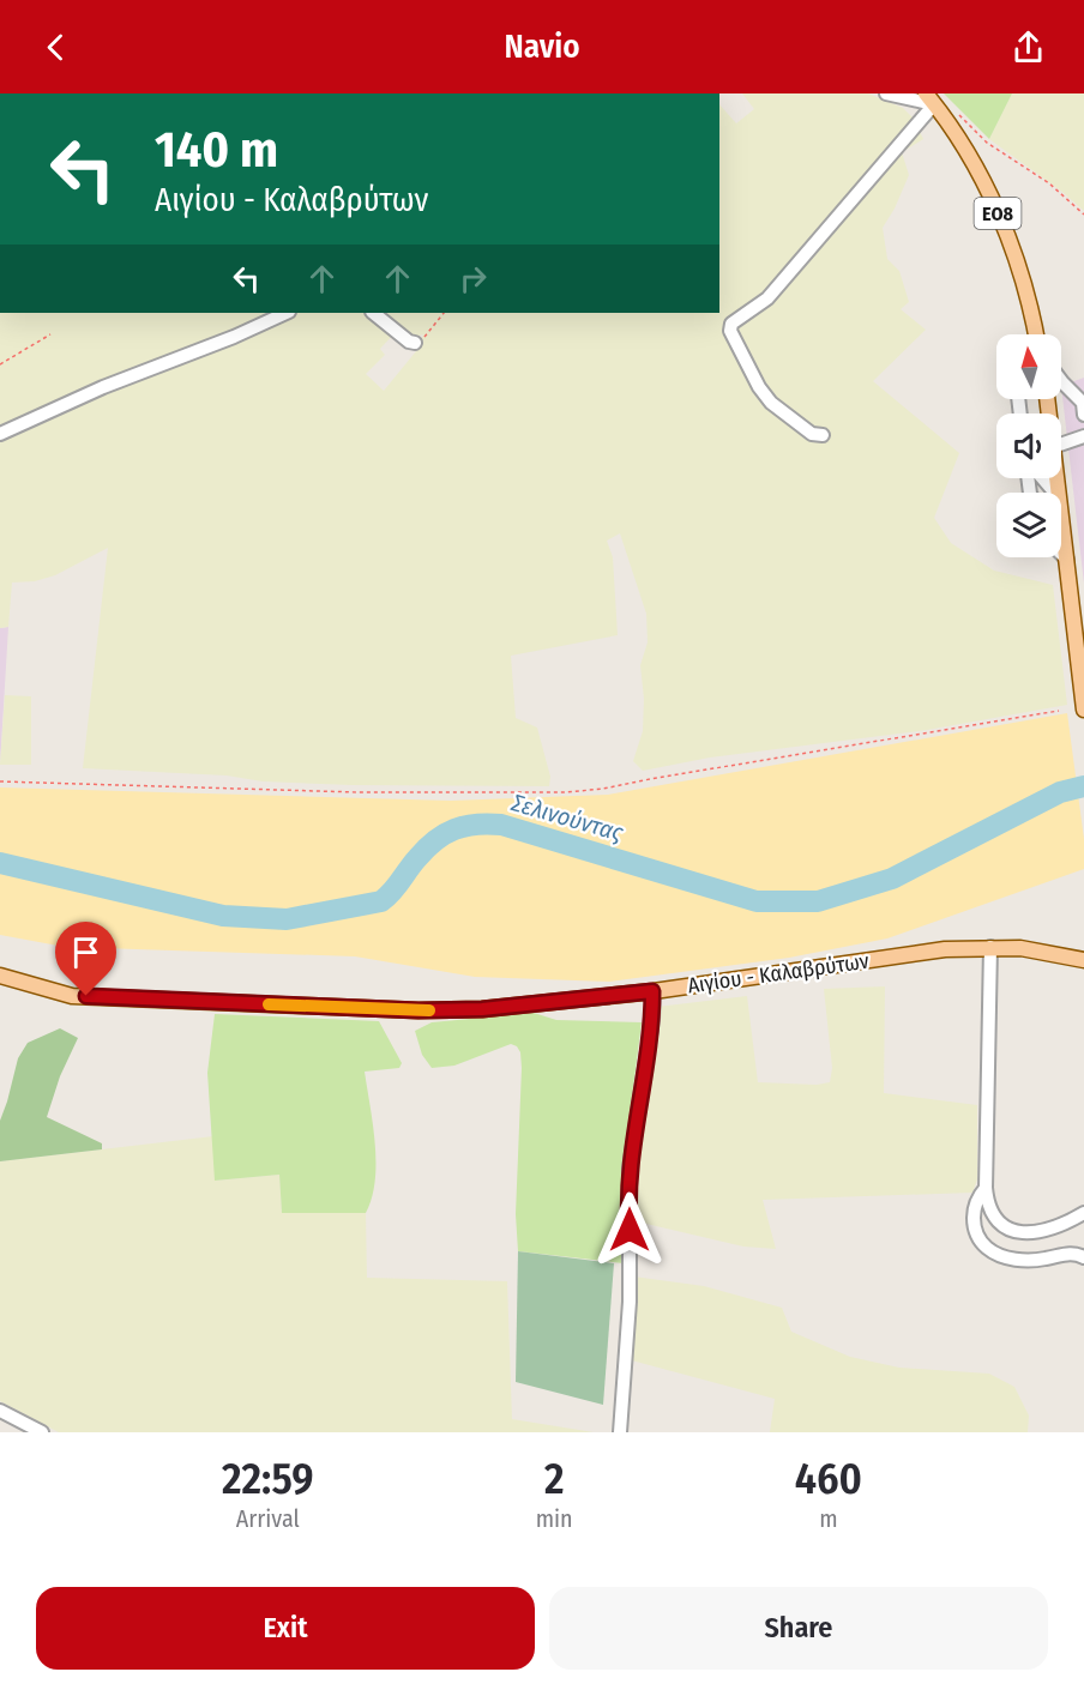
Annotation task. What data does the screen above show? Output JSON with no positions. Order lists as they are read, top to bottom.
{
  "streets": {
    "main road": ["ΕΟ8", "Αιγίου - Καλαβρύτων"]
  },
  "water": ["Σελινούντας"],
  "north": "top",
  "page": {
    "header": "Navio",
    "turn": ["140 m", "Αιγίου - Καλαβρύτων"],
    "eta": [
      "22:59",
      "Arrival",
      "2",
      "min",
      "460",
      "m"
    ],
    "buttons": ["Exit", "Share"]
  }
}
